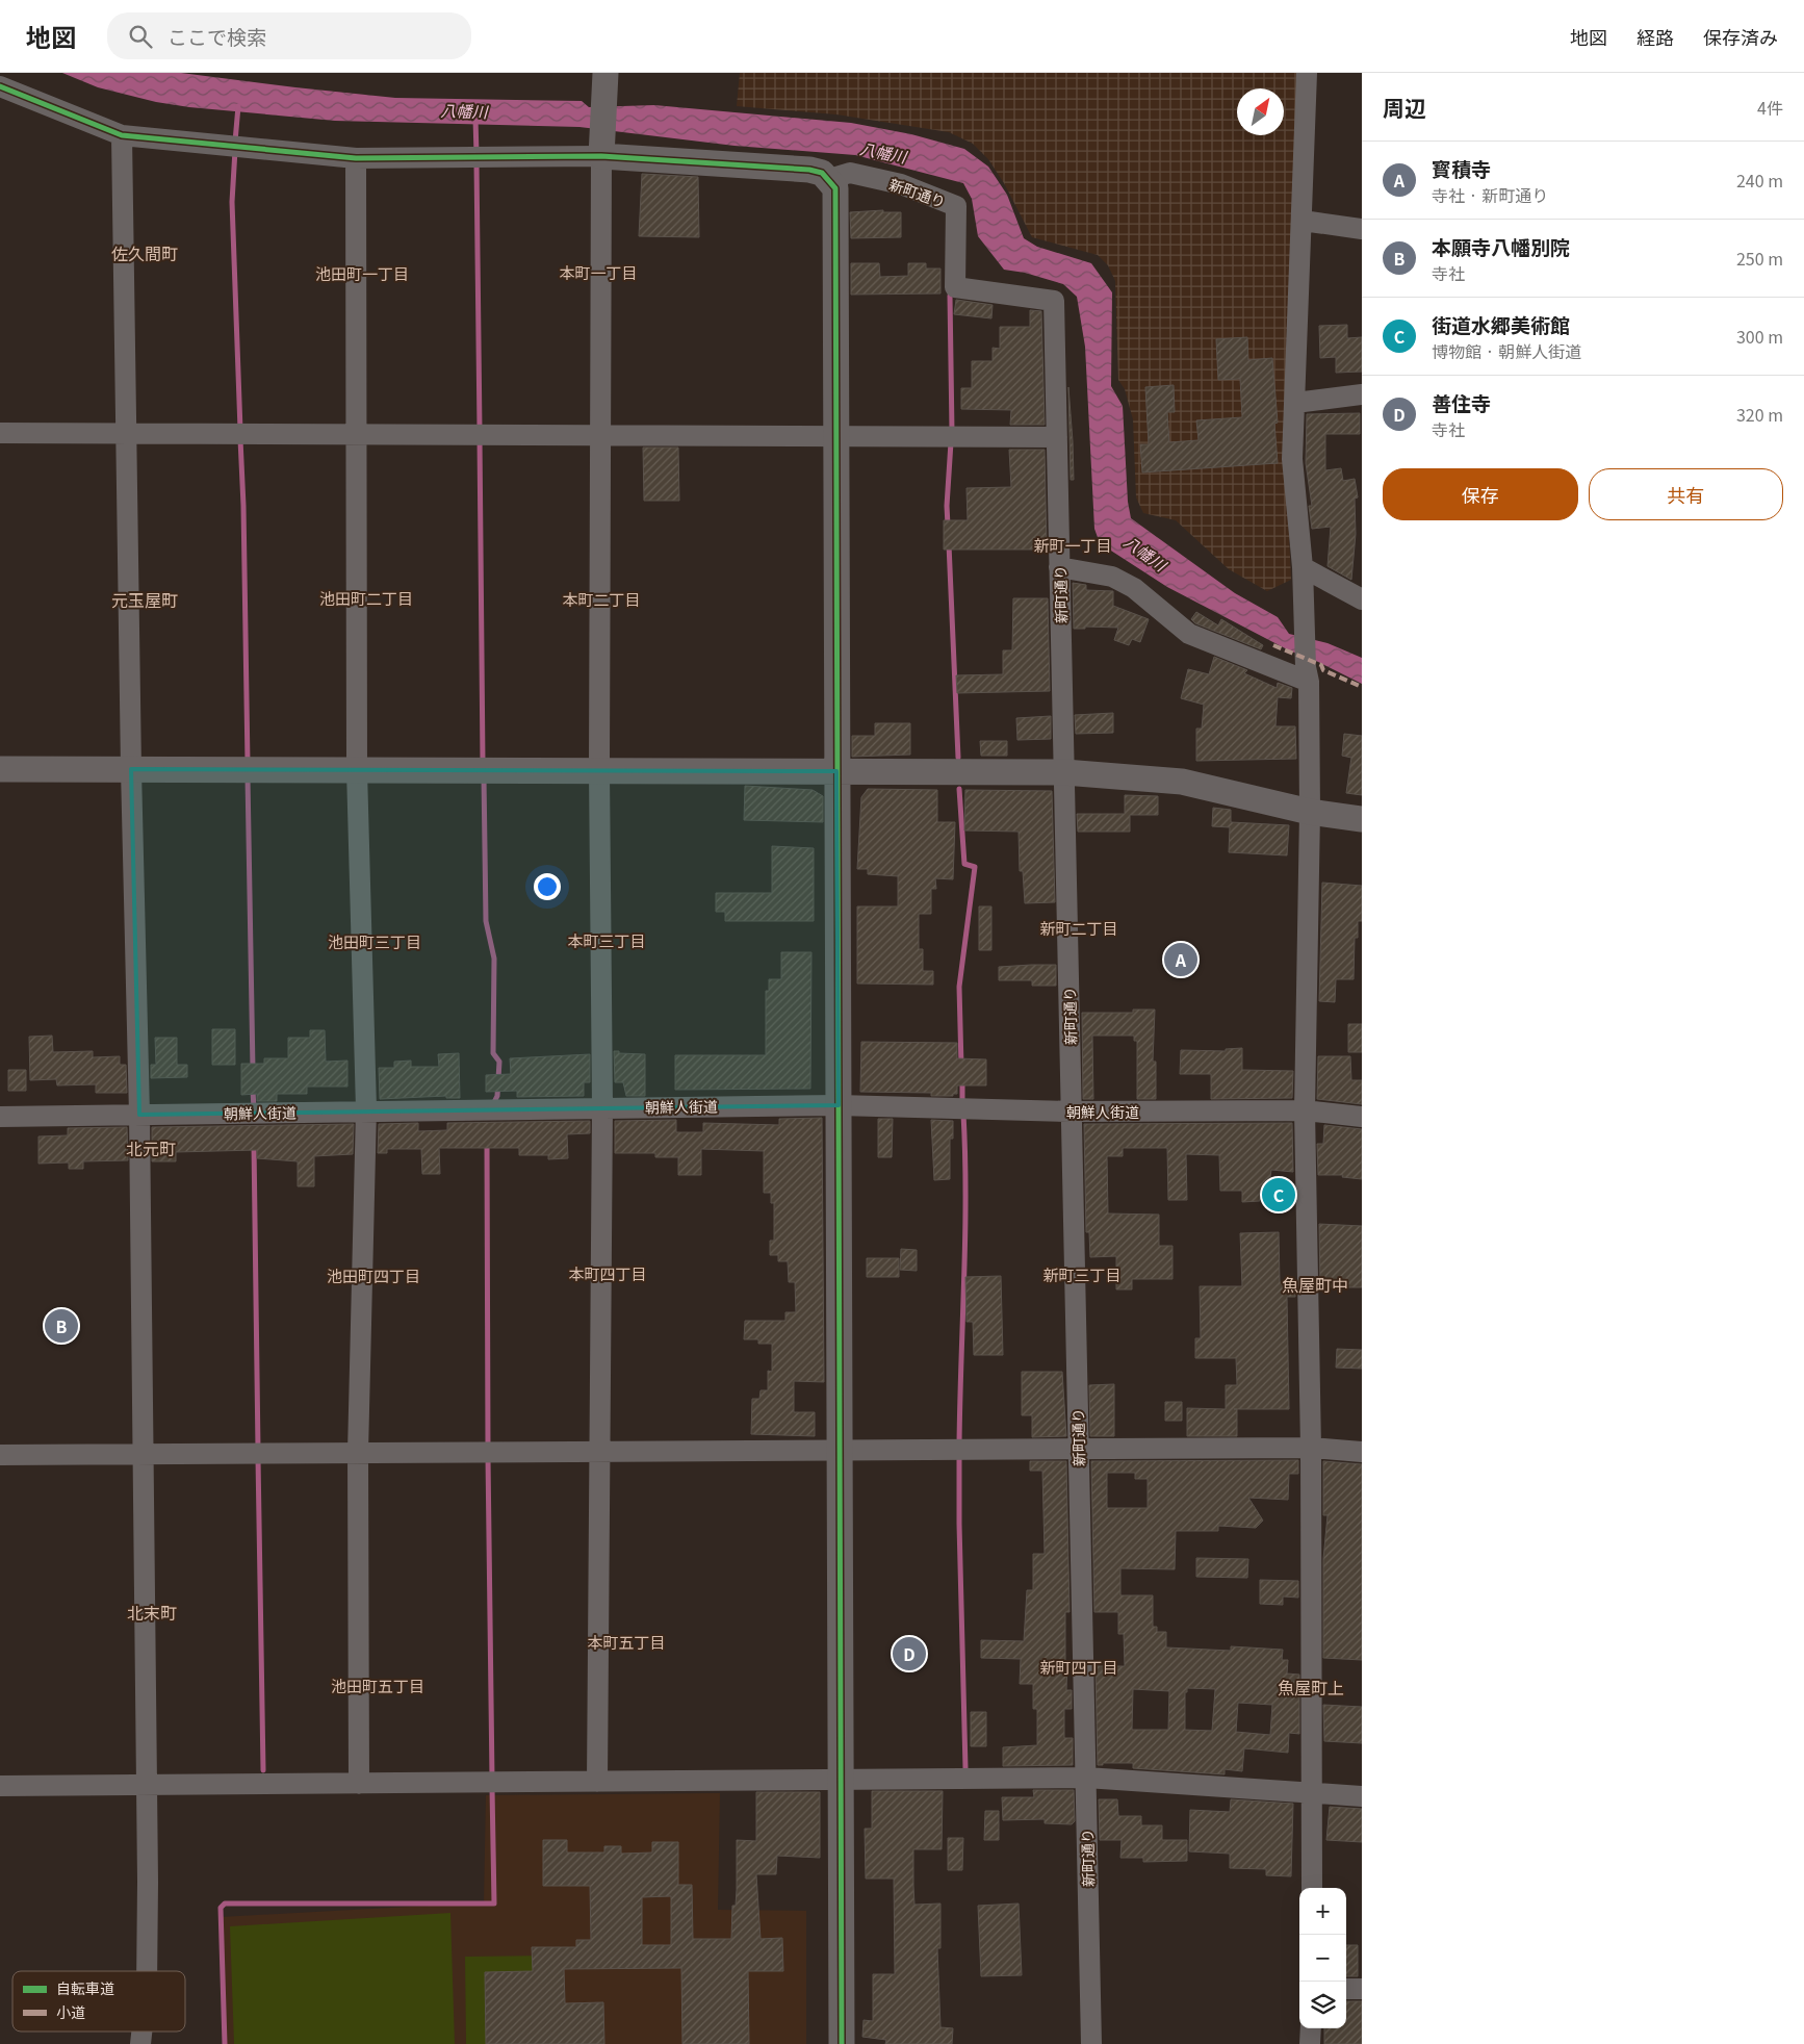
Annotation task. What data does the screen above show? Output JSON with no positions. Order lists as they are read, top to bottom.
{
  "streets": {
    "street": ["新町通り", "朝鮮人街道"]
  },
  "crossings": [
    ["新町通り", "朝鮮人街道"]
  ],
  "districts": [
    "佐久間町",
    "本町一丁目",
    "池田町一丁目",
    "新町一丁目",
    "池田町二丁目",
    "本町二丁目",
    "元玉屋町",
    "新町二丁目",
    "本町三丁目",
    "池田町三丁目",
    "北元町",
    "本町四丁目",
    "新町三丁目",
    "池田町四丁目",
    "魚屋町中",
    "北末町",
    "本町五丁目",
    "新町四丁目",
    "池田町五丁目",
    "魚屋町上"
  ],
  "water": ["八幡川"],
  "legend": ["自転車道", "小道"],
  "north": "top right",
  "page": {
    "header": "地図",
    "search": "ここで検索",
    "nav": ["地図", "経路", "保存済み"],
    "heading": ["周辺", "4件"],
    "list": [
      {
        "mark": "A",
        "name": "寳積寺",
        "note": "寺社 · 新町通り",
        "value": "240 m"
      },
      {
        "mark": "B",
        "name": "本願寺八幡別院",
        "note": "寺社",
        "value": "250 m"
      },
      {
        "mark": "C",
        "name": "街道水郷美術館",
        "note": "博物館 · 朝鮮人街道",
        "value": "300 m"
      },
      {
        "mark": "D",
        "name": "善住寺",
        "note": "寺社",
        "value": "320 m"
      }
    ],
    "buttons": ["保存", "共有"],
    "pins": [
      "A",
      "C",
      "B",
      "D"
    ],
    "map_buttons": ["+", "−"]
  }
}
